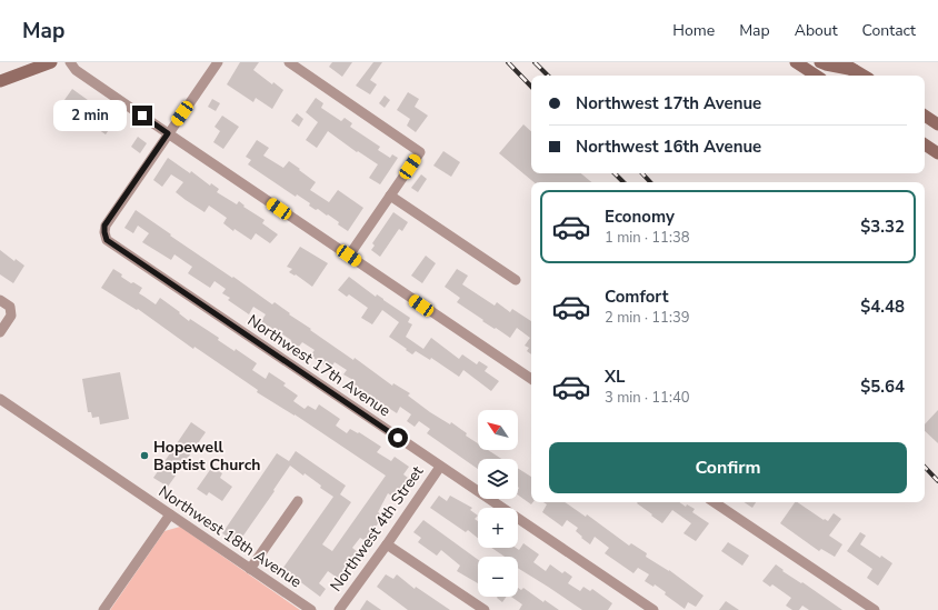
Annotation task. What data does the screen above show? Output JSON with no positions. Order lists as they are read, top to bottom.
{
  "streets": {
    "street": ["Northwest 17th Avenue", "Northwest 4th Street", "Northwest 18th Avenue"]
  },
  "crossings": [
    ["Northwest 17th Avenue", "Northwest 4th Street"]
  ],
  "places": ["Hopewell Baptist Church"],
  "north": "top left",
  "page": {
    "header": "Map",
    "nav": [
      "Home",
      "Map",
      "About",
      "Contact"
    ],
    "banner": ["Northwest 17th Avenue", "Northwest 16th Avenue"],
    "bubble": "2 min",
    "list": [
      {
        "name": "Economy",
        "note": "1 min · 11:38",
        "value": "$3.32"
      },
      {
        "name": "Comfort",
        "note": "2 min · 11:39",
        "value": "$4.48"
      },
      {
        "name": "XL",
        "note": "3 min · 11:40",
        "value": "$5.64"
      }
    ],
    "map_buttons": ["+", "−"],
    "buttons": "Confirm"
  }
}
